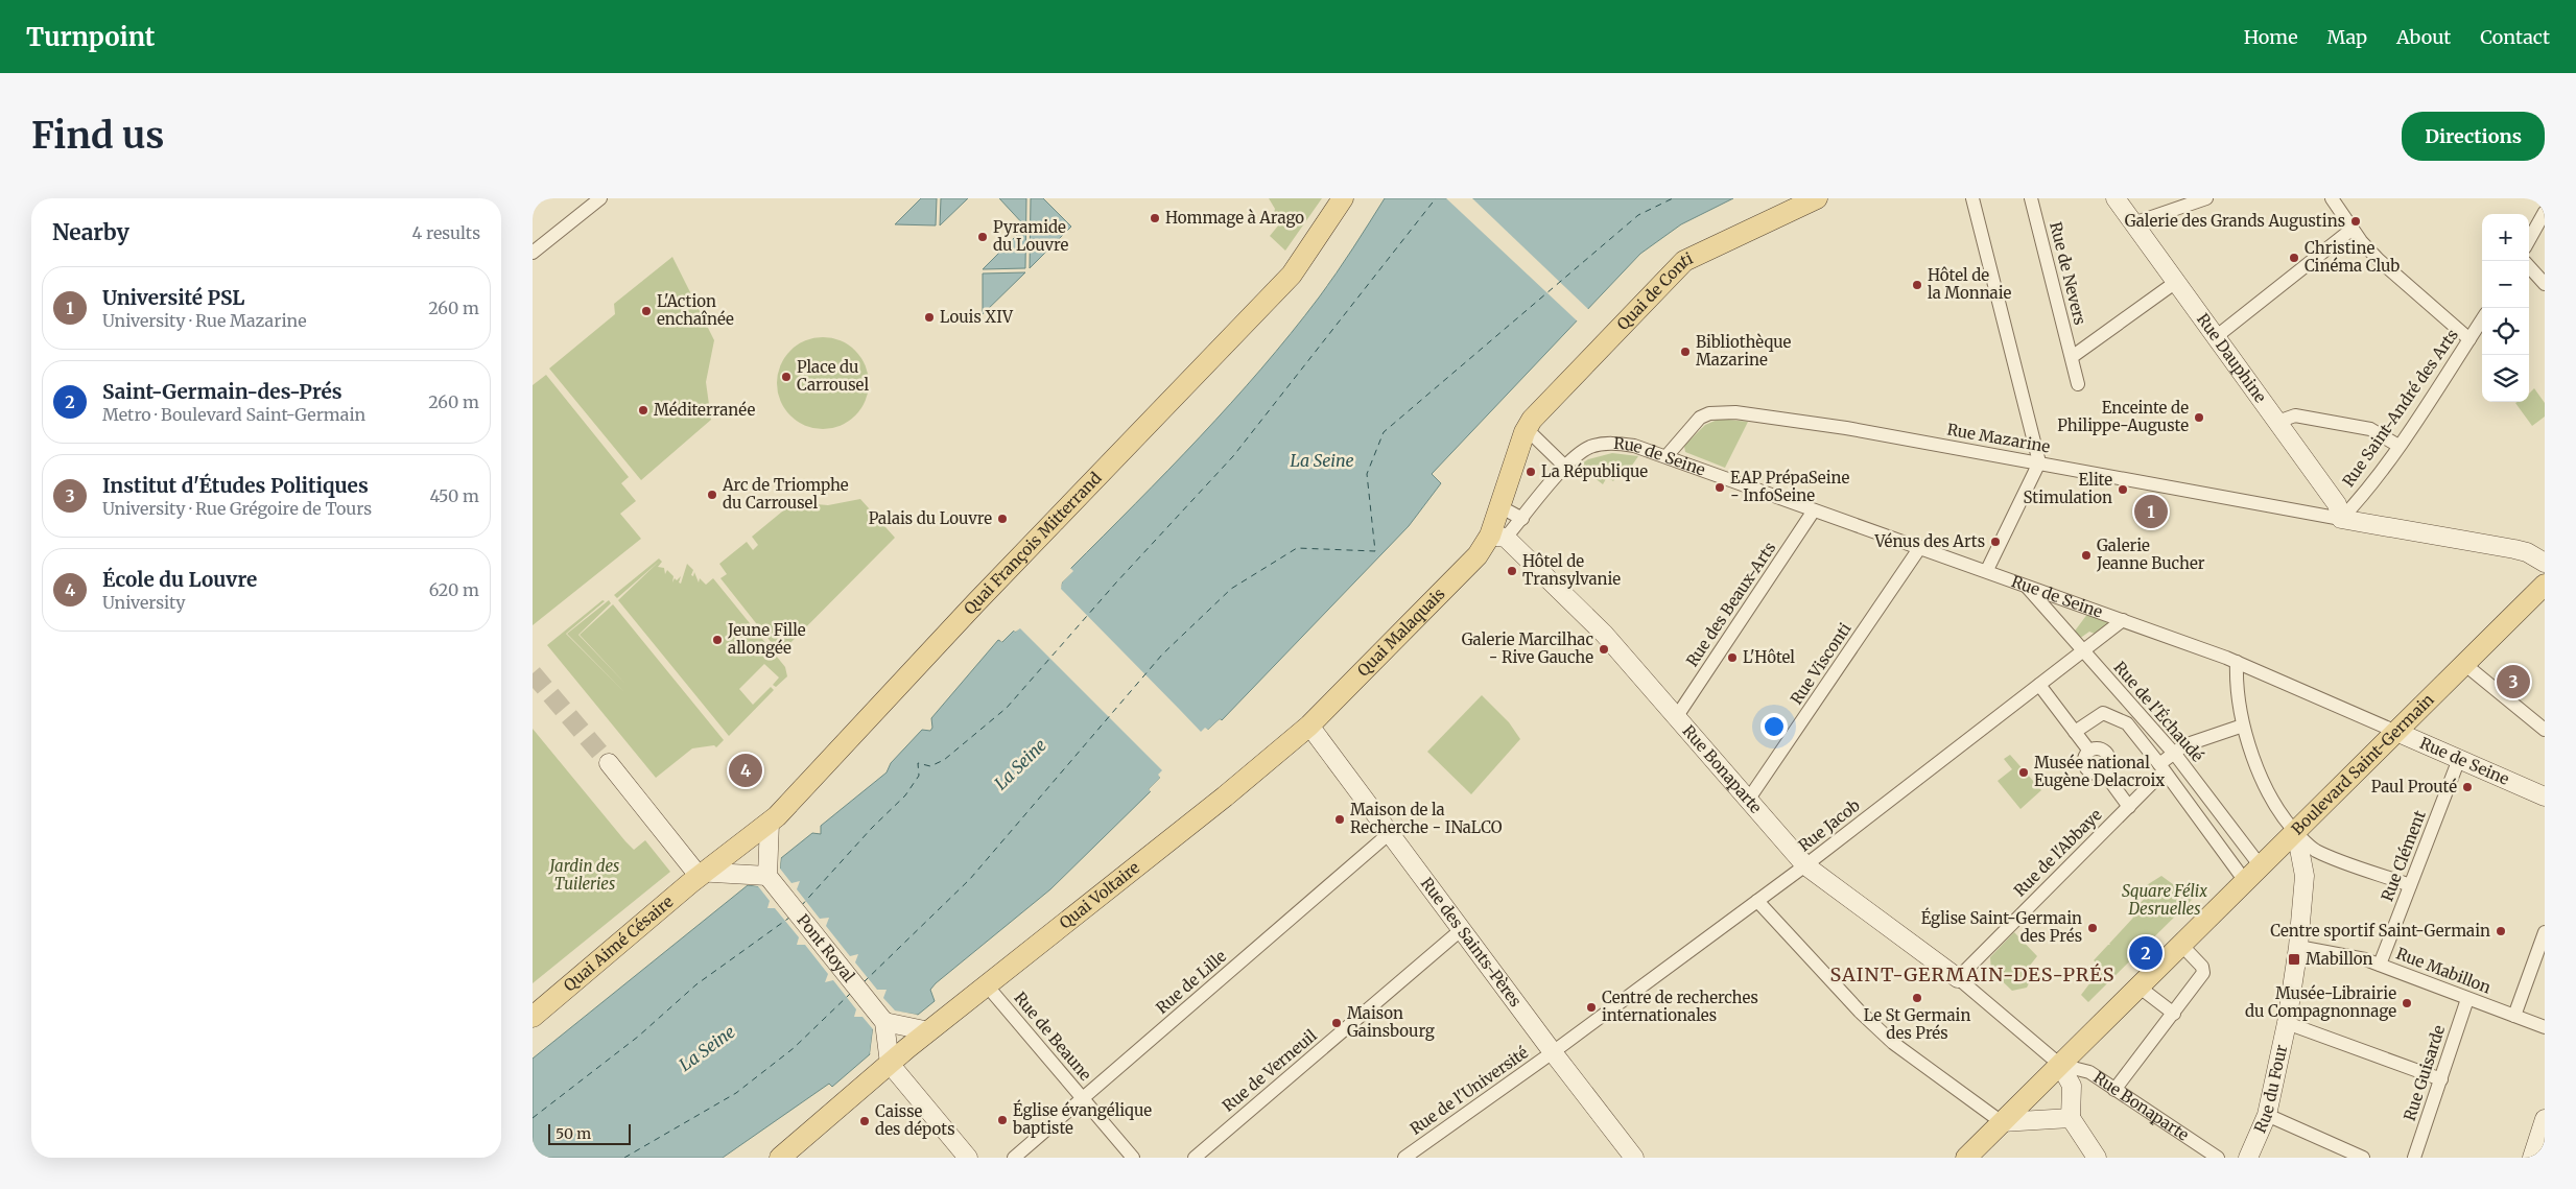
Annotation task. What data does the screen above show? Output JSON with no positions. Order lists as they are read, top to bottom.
{
  "streets": {
    "main road": [
      "Quai de Conti",
      "Quai François Mitterrand",
      "Quai Malaquais",
      "Boulevard Saint-Germain",
      "Quai Voltaire",
      "Quai Aimé Césaire"
    ],
    "street": [
      "Rue de Nevers",
      "Rue Dauphine",
      "Rue Saint-André des Arts",
      "Rue Mazarine",
      "Rue de Seine",
      "Rue des Beaux-Arts",
      "Rue Visconti",
      "Rue de l'Échaudé",
      "Rue Bonaparte",
      "Rue Jacob",
      "Rue de l'Abbaye",
      "Rue Clément",
      "Rue des Saints-Pères",
      "Pont Royal",
      "Rue Mabillon",
      "Rue de Lille",
      "Rue de Beaune",
      "Rue de Verneuil",
      "Rue Guisarde",
      "Rue du Four",
      "Rue de l'Université"
    ]
  },
  "crossings": [
    ["Quai de Conti", "Quai Malaquais"],
    ["Rue Dauphine", "Rue Saint-André des Arts"],
    ["Rue Dauphine", "Rue Mazarine"],
    ["Rue Saint-André des Arts", "Rue Mazarine"],
    ["Rue Mazarine", "Rue de Seine"],
    ["Rue de Seine", "Rue des Beaux-Arts"],
    ["Rue de Seine", "Quai Malaquais"],
    ["Rue de Seine", "Rue Visconti"],
    ["Rue de Seine", "Rue de l'Échaudé"],
    ["Rue de Seine", "Boulevard Saint-Germain"],
    ["Rue de Seine", "Rue Jacob"],
    ["Rue de Seine", "Rue Clément"],
    ["Quai François Mitterrand", "Quai Aimé Césaire"],
    ["Rue des Beaux-Arts", "Rue Bonaparte"],
    ["Quai Malaquais", "Rue Bonaparte"],
    ["Quai Malaquais", "Quai Voltaire"],
    ["Quai Malaquais", "Rue des Saints-Pères"],
    ["Rue Visconti", "Rue Bonaparte"],
    ["Rue de l'Échaudé", "Boulevard Saint-Germain"],
    ["Rue de l'Échaudé", "Rue Jacob"],
    ["Rue de l'Échaudé", "Rue de l'Abbaye"],
    ["Boulevard Saint-Germain", "Rue Bonaparte"],
    ["Boulevard Saint-Germain", "Rue du Four"],
    ["Rue Bonaparte", "Rue Jacob"],
    ["Rue Bonaparte", "Rue de l'Abbaye"],
    ["Rue Jacob", "Rue des Saints-Pères"],
    ["Rue Jacob", "Rue de l'Université"],
    ["Rue Clément", "Rue Mabillon"],
    ["Quai Voltaire", "Rue des Saints-Pères"],
    ["Quai Voltaire", "Rue de Beaune"],
    ["Rue des Saints-Pères", "Rue de Lille"],
    ["Rue des Saints-Pères", "Rue de Verneuil"],
    ["Rue des Saints-Pères", "Rue de l'Université"],
    ["Rue Mabillon", "Rue Guisarde"],
    ["Rue Mabillon", "Rue du Four"],
    ["Rue de Lille", "Rue de Beaune"]
  ],
  "districts": ["SAINT-GERMAIN-DES-PRÉS"],
  "water": ["La Seine"],
  "parks": ["Jardin des Tuileries", "Square Félix Desruelles"],
  "places": {
    "other": [
      "Hommage à Arago",
      "Galerie des Grands Augustins",
      "Pyramide du Louvre",
      "Christine Cinéma Club",
      "Hôtel de la Monnaie",
      "L'Action enchaînée",
      "Louis XIV",
      "Bibliothèque Mazarine",
      "Place du Carrousel",
      "Méditerranée",
      "Enceinte de Philippe-Auguste",
      "La République",
      "EAP PrépaSeine - InfoSeine",
      "Elite Stimulation",
      "Arc de Triomphe du Carrousel",
      "Palais du Louvre",
      "Vénus des Arts",
      "Galerie Jeanne Bucher",
      "Hôtel de Transylvanie",
      "Jeune Fille allongée",
      "Galerie Marcilhac - Rive Gauche",
      "L'Hôtel",
      "Musée national Eugène Delacroix",
      "Paul Prouté",
      "Maison de la Recherche - INaLCO",
      "Église Saint-Germain des Prés",
      "Centre sportif Saint-Germain",
      "Le St Germain des Prés",
      "Musée-Librairie du Compagnonnage",
      "Centre de recherches internationales",
      "Maison Gainsbourg",
      "Église évangélique baptiste",
      "Caisse des dépots"
    ],
    "transit": ["Mabillon"]
  },
  "scale_bar": "50 m",
  "page": {
    "header": "Turnpoint",
    "nav": [
      "Home",
      "Map",
      "About",
      "Contact"
    ],
    "buttons": "Directions",
    "title": "Find us",
    "heading": ["Nearby", "4 results"],
    "map_buttons": ["+", "−"],
    "list": [
      {
        "mark": "1",
        "name": "Université PSL",
        "note": "University · Rue Mazarine",
        "value": "260 m"
      },
      {
        "mark": "2",
        "name": "Saint-Germain-des-Prés",
        "note": "Metro · Boulevard Saint-Germain",
        "value": "260 m"
      },
      {
        "mark": "3",
        "name": "Institut d'Études Politiques",
        "note": "University · Rue Grégoire de Tours",
        "value": "450 m"
      },
      {
        "mark": "4",
        "name": "École du Louvre",
        "note": "University",
        "value": "620 m"
      }
    ],
    "pins": [
      "1",
      "3",
      "4",
      "2"
    ],
    "scale": "50 m"
  }
}
